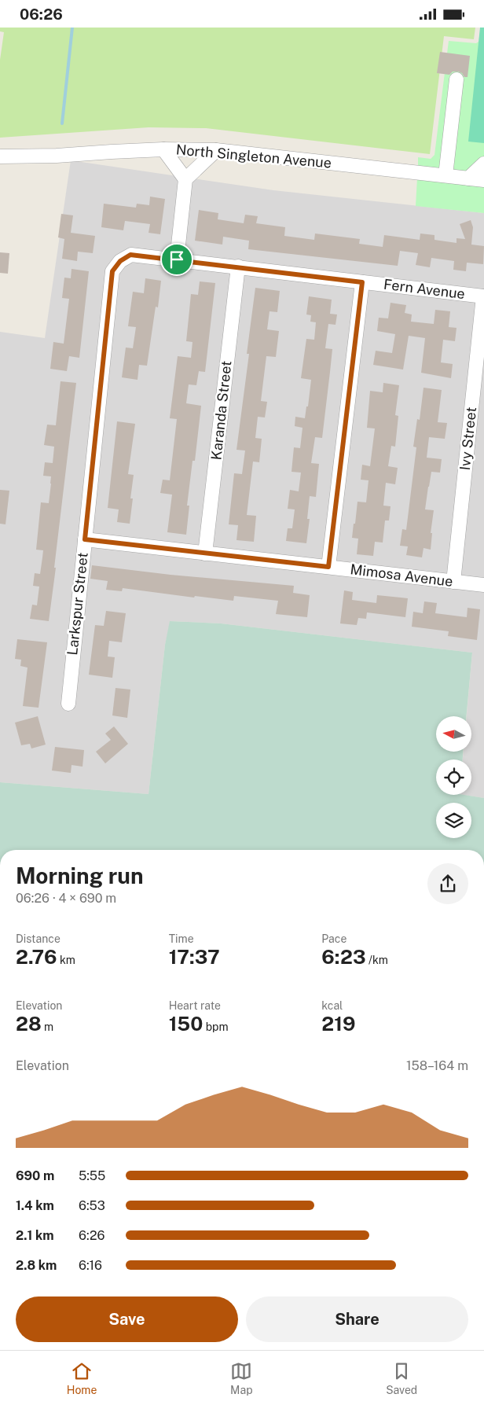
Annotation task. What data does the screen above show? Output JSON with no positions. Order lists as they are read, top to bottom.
{
  "streets": {
    "street": [
      "North Singleton Avenue",
      "Fern Avenue",
      "Karanda Street",
      "Ivy Street",
      "Mimosa Avenue",
      "Larkspur Street"
    ]
  },
  "crossings": [
    ["Fern Avenue", "Karanda Street"],
    ["Fern Avenue", "Ivy Street"],
    ["Fern Avenue", "Larkspur Street"],
    ["Karanda Street", "Mimosa Avenue"],
    ["Ivy Street", "Mimosa Avenue"],
    ["Mimosa Avenue", "Larkspur Street"]
  ],
  "north": "left",
  "page": {
    "status": "06:26",
    "heading": ["Morning run", "06:26 · 4 × 690 m"],
    "stats": [
      ["Distance", "2.76 km"],
      ["Time", "17:37"],
      ["Pace", "6:23 /km"],
      ["Elevation", "28 m"],
      ["Heart rate", "150 bpm"],
      ["kcal", "219"]
    ],
    "chart": ["Elevation", "158–164 m"],
    "list": [
      {
        "name": "690 m",
        "note": "5:55"
      },
      {
        "name": "1.4 km",
        "note": "6:53"
      },
      {
        "name": "2.1 km",
        "note": "6:26"
      },
      {
        "name": "2.8 km",
        "note": "6:16"
      }
    ],
    "buttons": ["Save", "Share"],
    "tabs": ["Home", "Map", "Saved"]
  }
}
